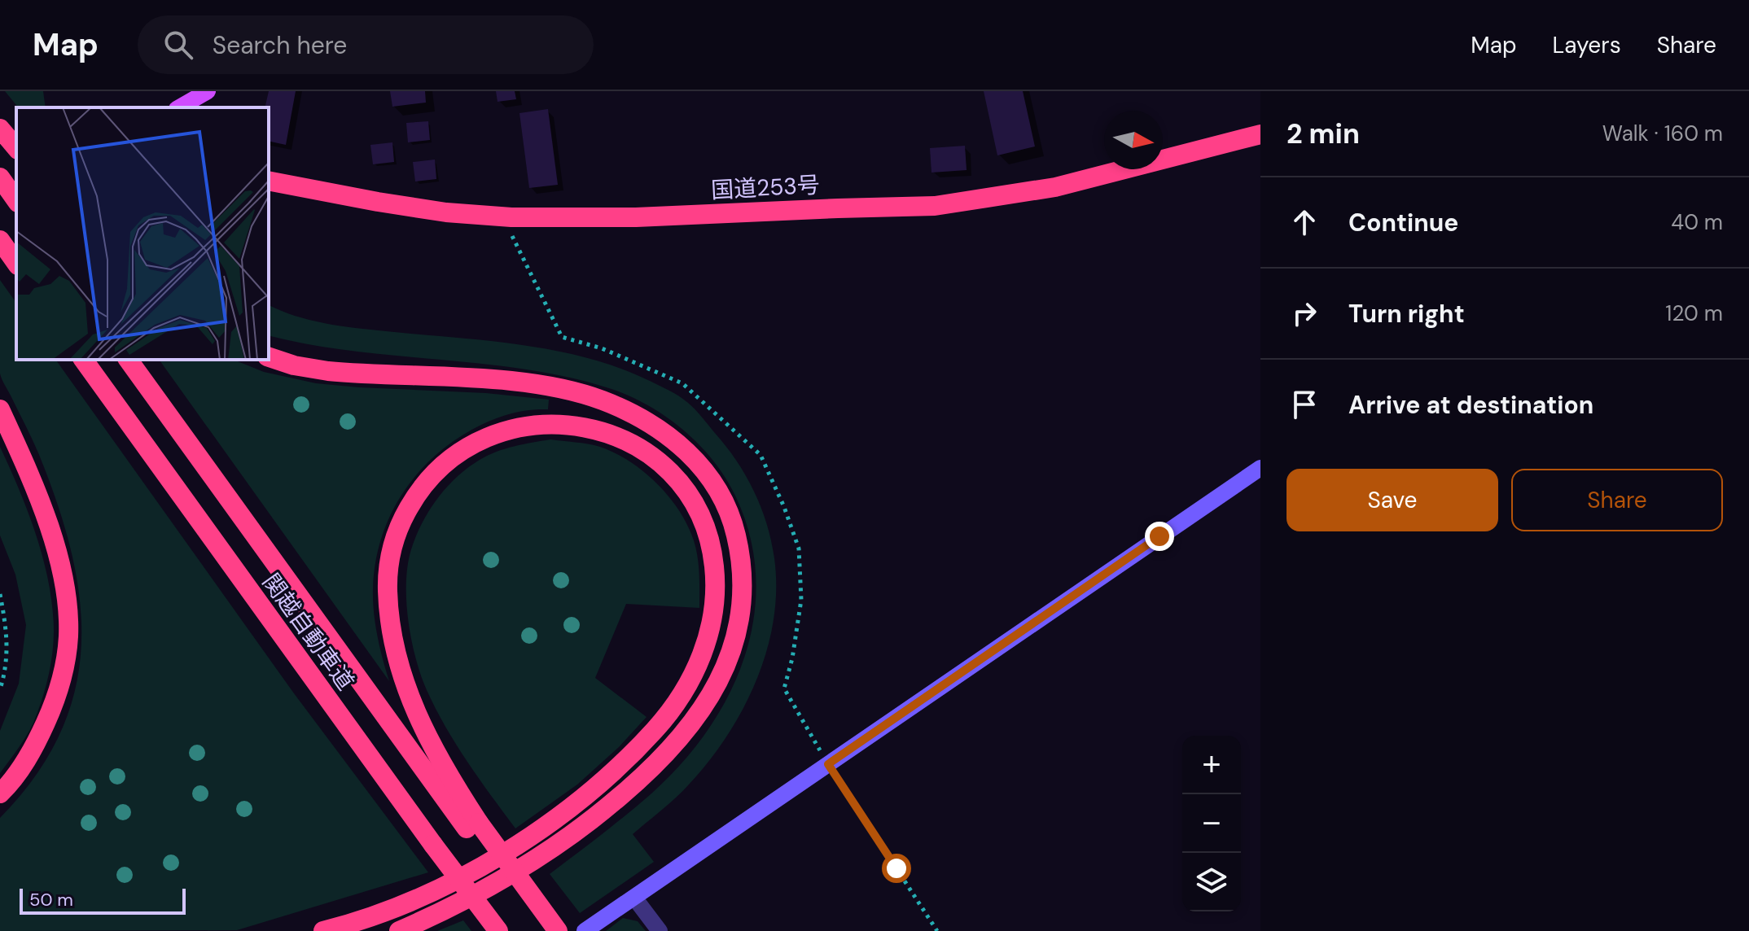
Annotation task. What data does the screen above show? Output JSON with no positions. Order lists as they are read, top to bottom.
{
  "streets": {
    "highway": ["国道253号", "関越自動車道"]
  },
  "scale_bar": "50 m",
  "north": "right",
  "page": {
    "header": "Map",
    "search": "Search here",
    "nav": ["Map", "Layers", "Share"],
    "heading": ["2 min", "Walk · 160 m"],
    "list": [
      ["Continue", "40 m"],
      ["Turn right", "120 m"],
      "Arrive at destination"
    ],
    "buttons": ["Save", "Share"],
    "map_buttons": ["+", "−"],
    "scale": "50 m"
  }
}
